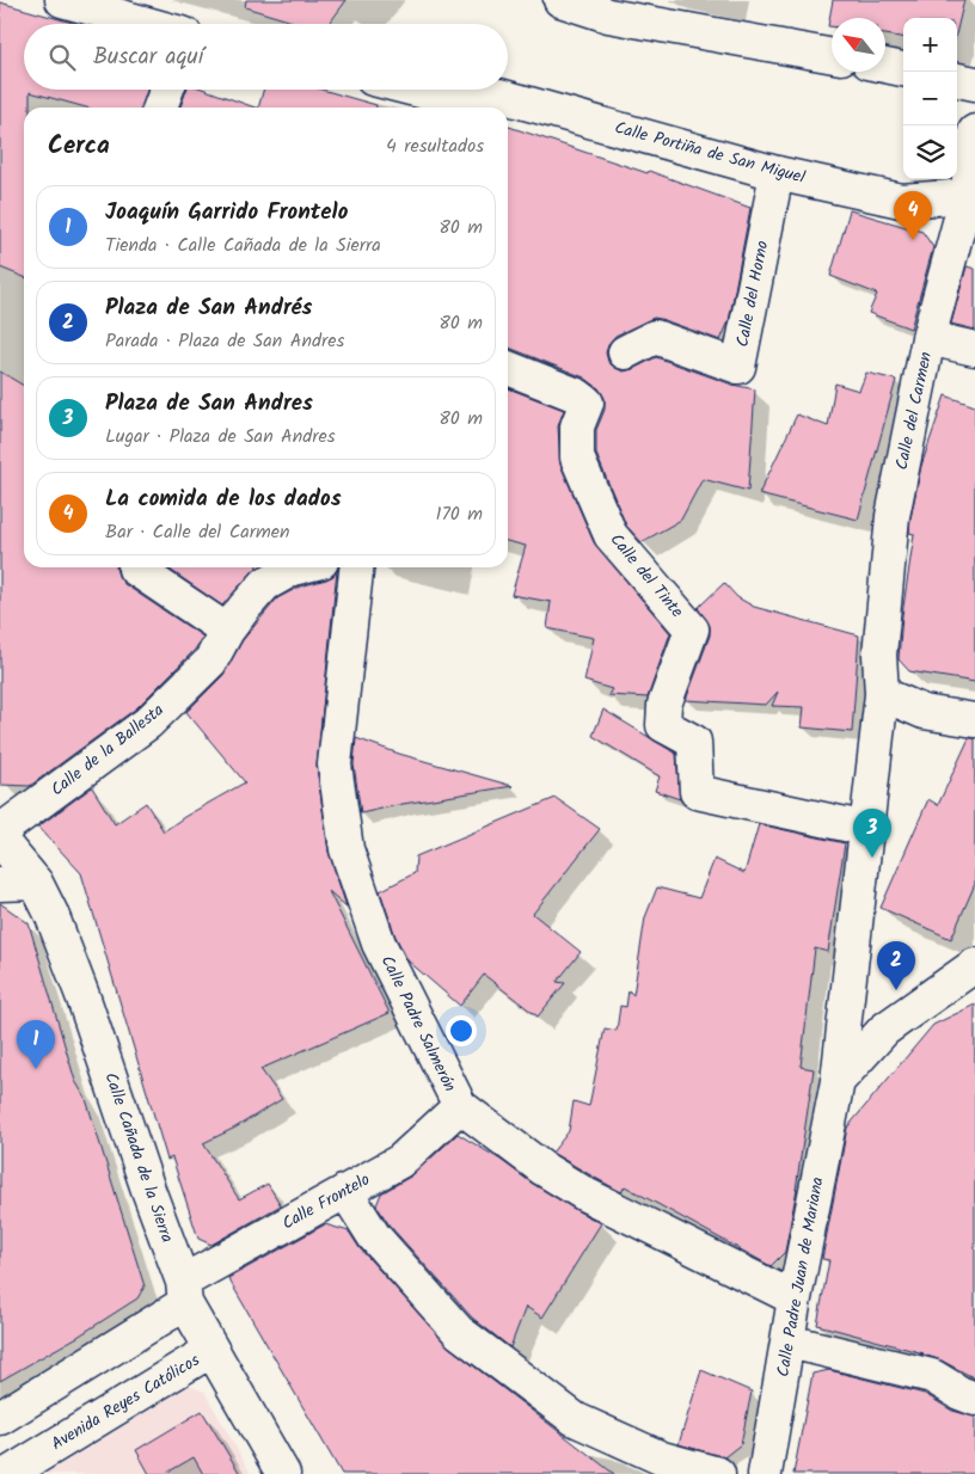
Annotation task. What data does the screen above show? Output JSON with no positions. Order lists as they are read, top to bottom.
{
  "streets": {
    "street": [
      "Calle Portiña de San Miguel",
      "Calle del Horno",
      "Calle del Carmen",
      "Calle del Tinte",
      "Calle de la Ballesta",
      "Calle Padre Salmerón",
      "Calle Cañada de la Sierra",
      "Calle Frontelo",
      "Calle Padre Juan de Mariana",
      "Avenida Reyes Católicos"
    ]
  },
  "crossings": [
    ["Calle Portiña de San Miguel", "Calle del Horno"],
    ["Calle Portiña de San Miguel", "Calle del Carmen"],
    ["Calle del Carmen", "Calle del Tinte"],
    ["Calle del Carmen", "Calle Padre Juan de Mariana"],
    ["Calle del Tinte", "Calle Padre Juan de Mariana"],
    ["Calle Padre Salmerón", "Calle Frontelo"],
    ["Calle Padre Salmerón", "Calle Padre Juan de Mariana"],
    ["Calle Cañada de la Sierra", "Calle Frontelo"],
    ["Calle Cañada de la Sierra", "Avenida Reyes Católicos"]
  ],
  "north": "top left",
  "page": {
    "map_buttons": ["+", "−"],
    "search": "Buscar aquí",
    "heading": ["Cerca", "4 resultados"],
    "list": [
      {
        "mark": "1",
        "name": "Joaquín Garrido Frontelo",
        "note": "Tienda · Calle Cañada de la Sierra",
        "value": "80 m"
      },
      {
        "mark": "2",
        "name": "Plaza de San Andrés",
        "note": "Parada · Plaza de San Andres",
        "value": "80 m"
      },
      {
        "mark": "3",
        "name": "Plaza de San Andres",
        "note": "Lugar · Plaza de San Andres",
        "value": "80 m"
      },
      {
        "mark": "4",
        "name": "La comida de los dados",
        "note": "Bar · Calle del Carmen",
        "value": "170 m"
      }
    ],
    "pins": [
      "4",
      "3",
      "2",
      "1"
    ]
  }
}
